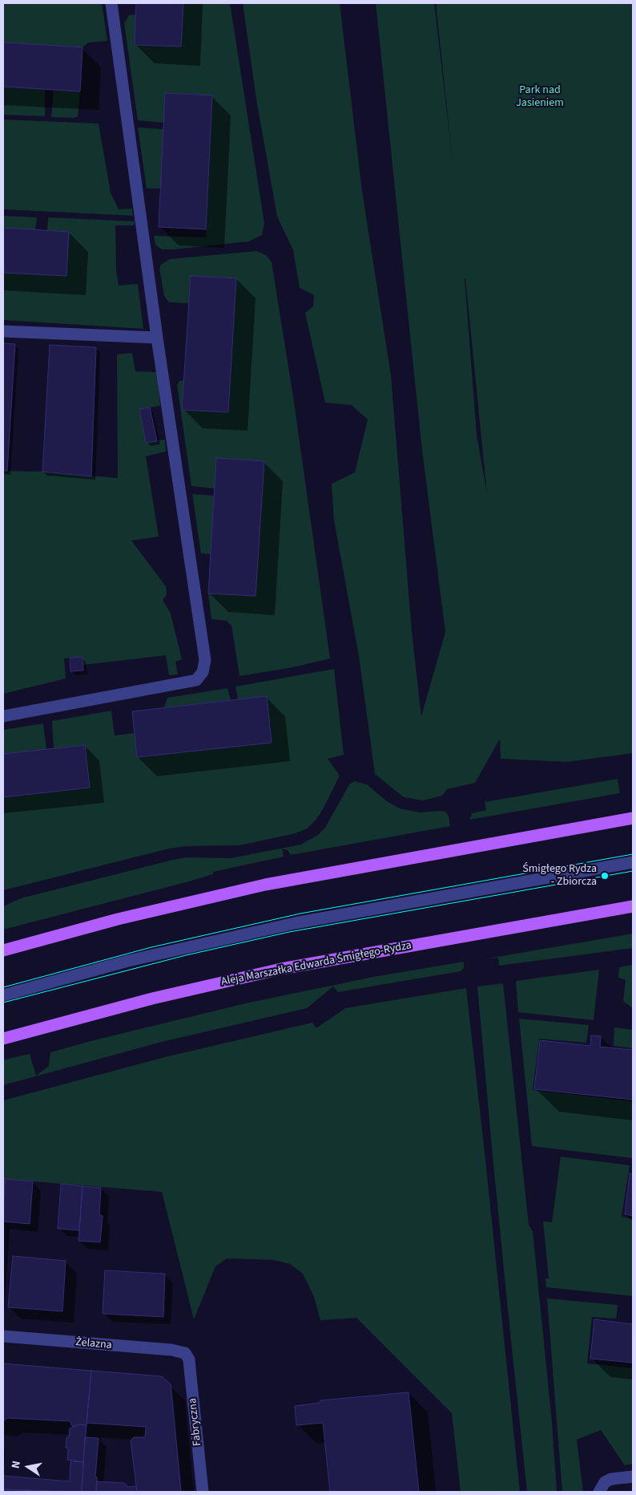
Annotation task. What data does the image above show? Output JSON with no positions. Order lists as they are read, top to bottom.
{
  "streets": {
    "main road": ["Aleja Marszałka Edwarda Śmigłego-Rydza"],
    "street": ["Żelazna", "Fabryczna"]
  },
  "crossings": [
    ["Żelazna", "Fabryczna"]
  ],
  "parks": ["Park nad Jasieniem"],
  "places": ["Śmigłego Rydza - Zbiorcza"],
  "north": "left"
}
